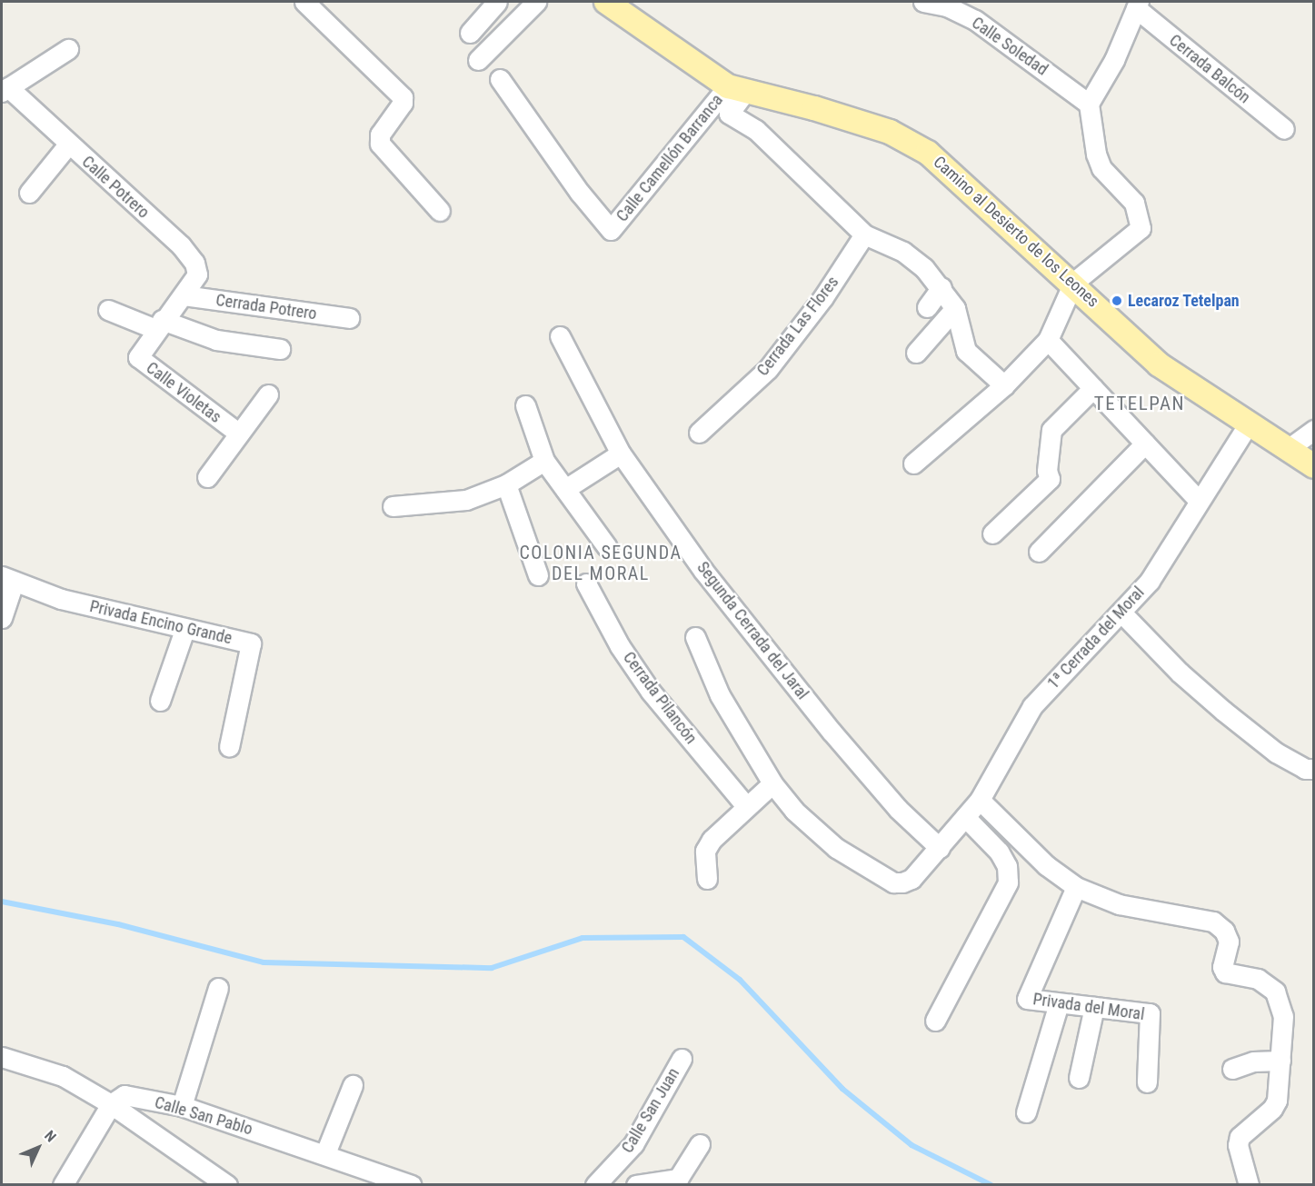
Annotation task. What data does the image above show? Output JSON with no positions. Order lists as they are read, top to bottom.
{
  "streets": {
    "main road": ["Camino al Desierto de los Leones"],
    "street": [
      "Calle Soledad",
      "Cerrada Balcón",
      "Calle Camellón Barranca",
      "Calle Potrero",
      "Cerrada Potrero",
      "Cerrada Las Flores",
      "Calle Violetas",
      "Privada Encino Grande",
      "Segunda Cerrada del Jaral",
      "1ª Cerrada del Moral",
      "Cerrada Pilancón",
      "Privada del Moral",
      "Calle San Juan",
      "Calle San Pablo"
    ]
  },
  "crossings": [
    ["Calle Camellón Barranca", "Camino al Desierto de los Leones"],
    ["Calle Potrero", "Cerrada Potrero"],
    ["Calle Potrero", "Calle Violetas"],
    ["Camino al Desierto de los Leones", "1ª Cerrada del Moral"],
    ["Cerrada Potrero", "Calle Violetas"],
    ["Segunda Cerrada del Jaral", "1ª Cerrada del Moral"]
  ],
  "districts": ["TETELPAN", "COLONIA SEGUNDA DEL MORAL"],
  "places": ["Lecaroz Tetelpan"],
  "north": "top right"
}
